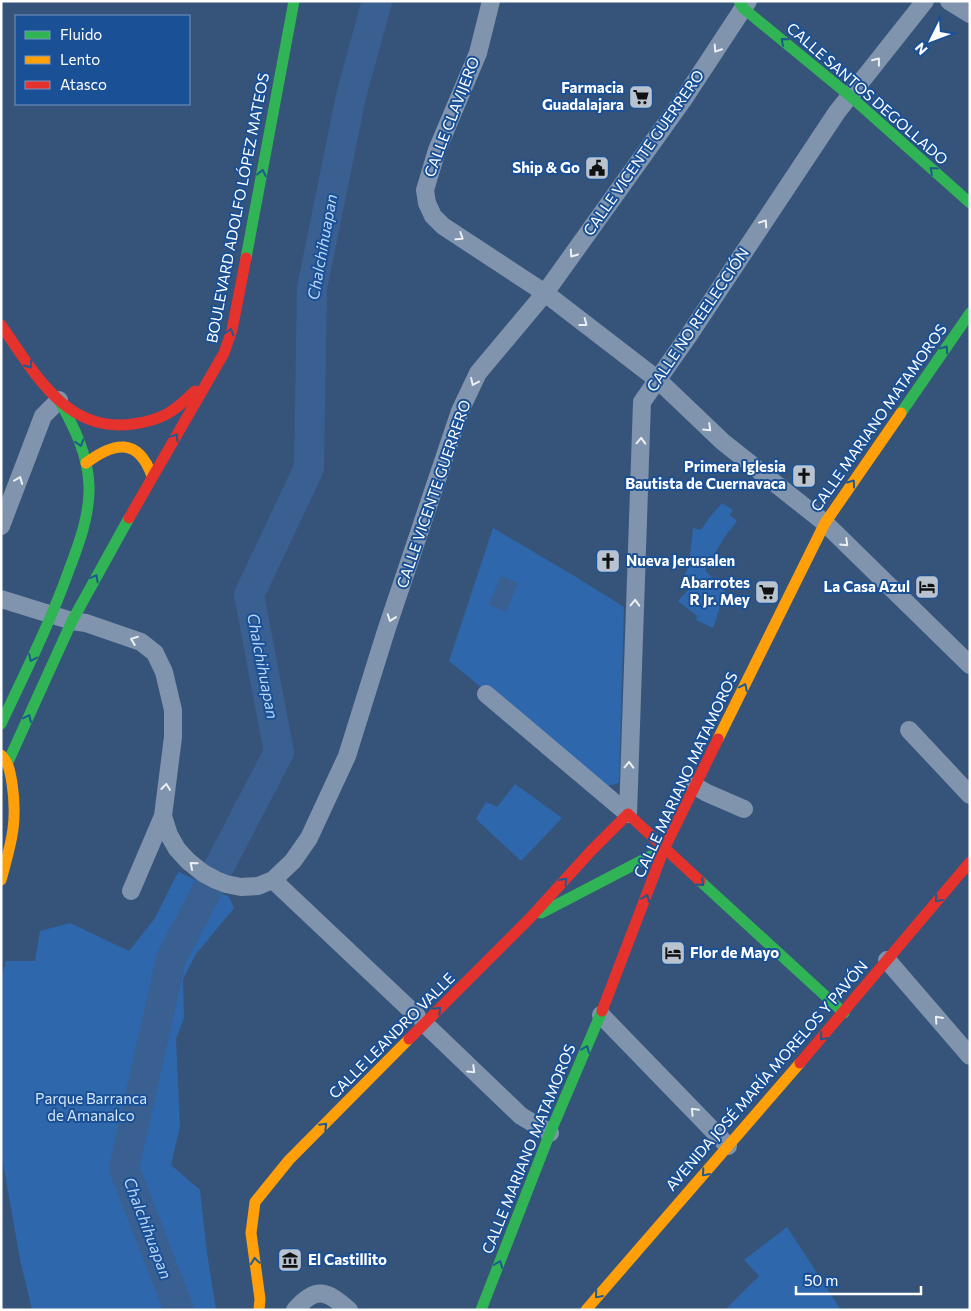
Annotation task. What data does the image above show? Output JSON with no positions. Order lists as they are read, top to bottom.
{
  "streets": {
    "street": [
      "CALLE SANTOS DEGOLLADO",
      "CALLE CLAVIJERO",
      "CALLE VICENTE GUERRERO",
      "BOULEVARD ADOLFO LÓPEZ MATEOS",
      "CALLE NO REELECCIÓN",
      "CALLE MARIANO MATAMOROS",
      "CALLE LEANDRO VALLE",
      "AVENIDA JOSÉ MARÍA MORELOS Y PAVÓN"
    ]
  },
  "crossings": [
    ["CALLE SANTOS DEGOLLADO", "CALLE VICENTE GUERRERO"],
    ["CALLE SANTOS DEGOLLADO", "CALLE NO REELECCIÓN"],
    ["CALLE CLAVIJERO", "CALLE VICENTE GUERRERO"],
    ["CALLE CLAVIJERO", "CALLE NO REELECCIÓN"],
    ["CALLE CLAVIJERO", "CALLE MARIANO MATAMOROS"],
    ["CALLE NO REELECCIÓN", "CALLE LEANDRO VALLE"]
  ],
  "one_way": [
    "CALLE SANTOS DEGOLLADO",
    "CALLE CLAVIJERO",
    "CALLE VICENTE GUERRERO",
    "CALLE NO REELECCIÓN",
    "CALLE MARIANO MATAMOROS",
    "CALLE LEANDRO VALLE",
    "AVENIDA JOSÉ MARÍA MORELOS Y PAVÓN"
  ],
  "water": ["Chalchihuapan"],
  "parks": ["Parque Barranca de Amanalco"],
  "places": {
    "supermarket": ["Farmacia Guadalajara", "Abarrotes R Jr. Mey"],
    "public building": ["Ship & Go"],
    "church": ["Primera Iglesia Bautista de Cuernavaca", "Nueva Jerusalen"],
    "hotel": ["La Casa Azul", "Flor de Mayo"],
    "museum": ["El Castillito"]
  },
  "legend": ["Fluido", "Lento", "Atasco"],
  "scale_bar": "50 m",
  "north": "bottom left"
}
